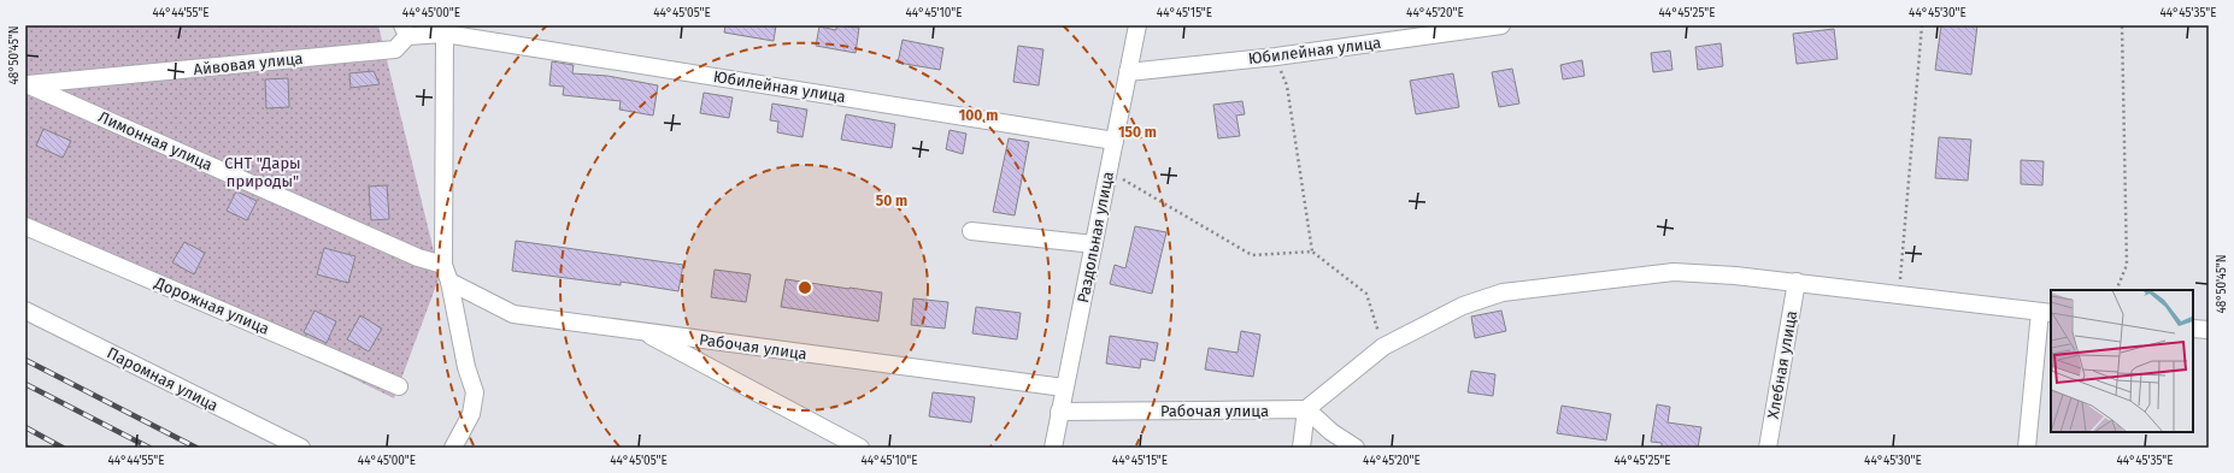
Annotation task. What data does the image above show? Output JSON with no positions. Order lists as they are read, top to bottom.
{
  "streets": {
    "street": [
      "Юбилейная улица",
      "Айвовая улица",
      "Лимонная улица",
      "Раздольная улица",
      "Дорожная улица",
      "Рабочая улица",
      "Хлебная улица",
      "Паромная улица"
    ]
  },
  "crossings": [
    ["Юбилейная улица", "Айвовая улица"],
    ["Юбилейная улица", "Раздольная улица"],
    ["Айвовая улица", "Лимонная улица"],
    ["Раздольная улица", "Рабочая улица"]
  ],
  "parks": ["СНТ \"Дары природы\""],
  "coordinates": [
    "44°44'55\"E",
    "44°45'00\"E",
    "44°45'05\"E",
    "44°45'10\"E",
    "44°45'15\"E",
    "44°45'20\"E",
    "44°45'25\"E",
    "44°45'30\"E",
    "44°45'35\"E",
    "48°50'45\"N"
  ],
  "rings": ["100 m", "150 m", "50 m"]
}
